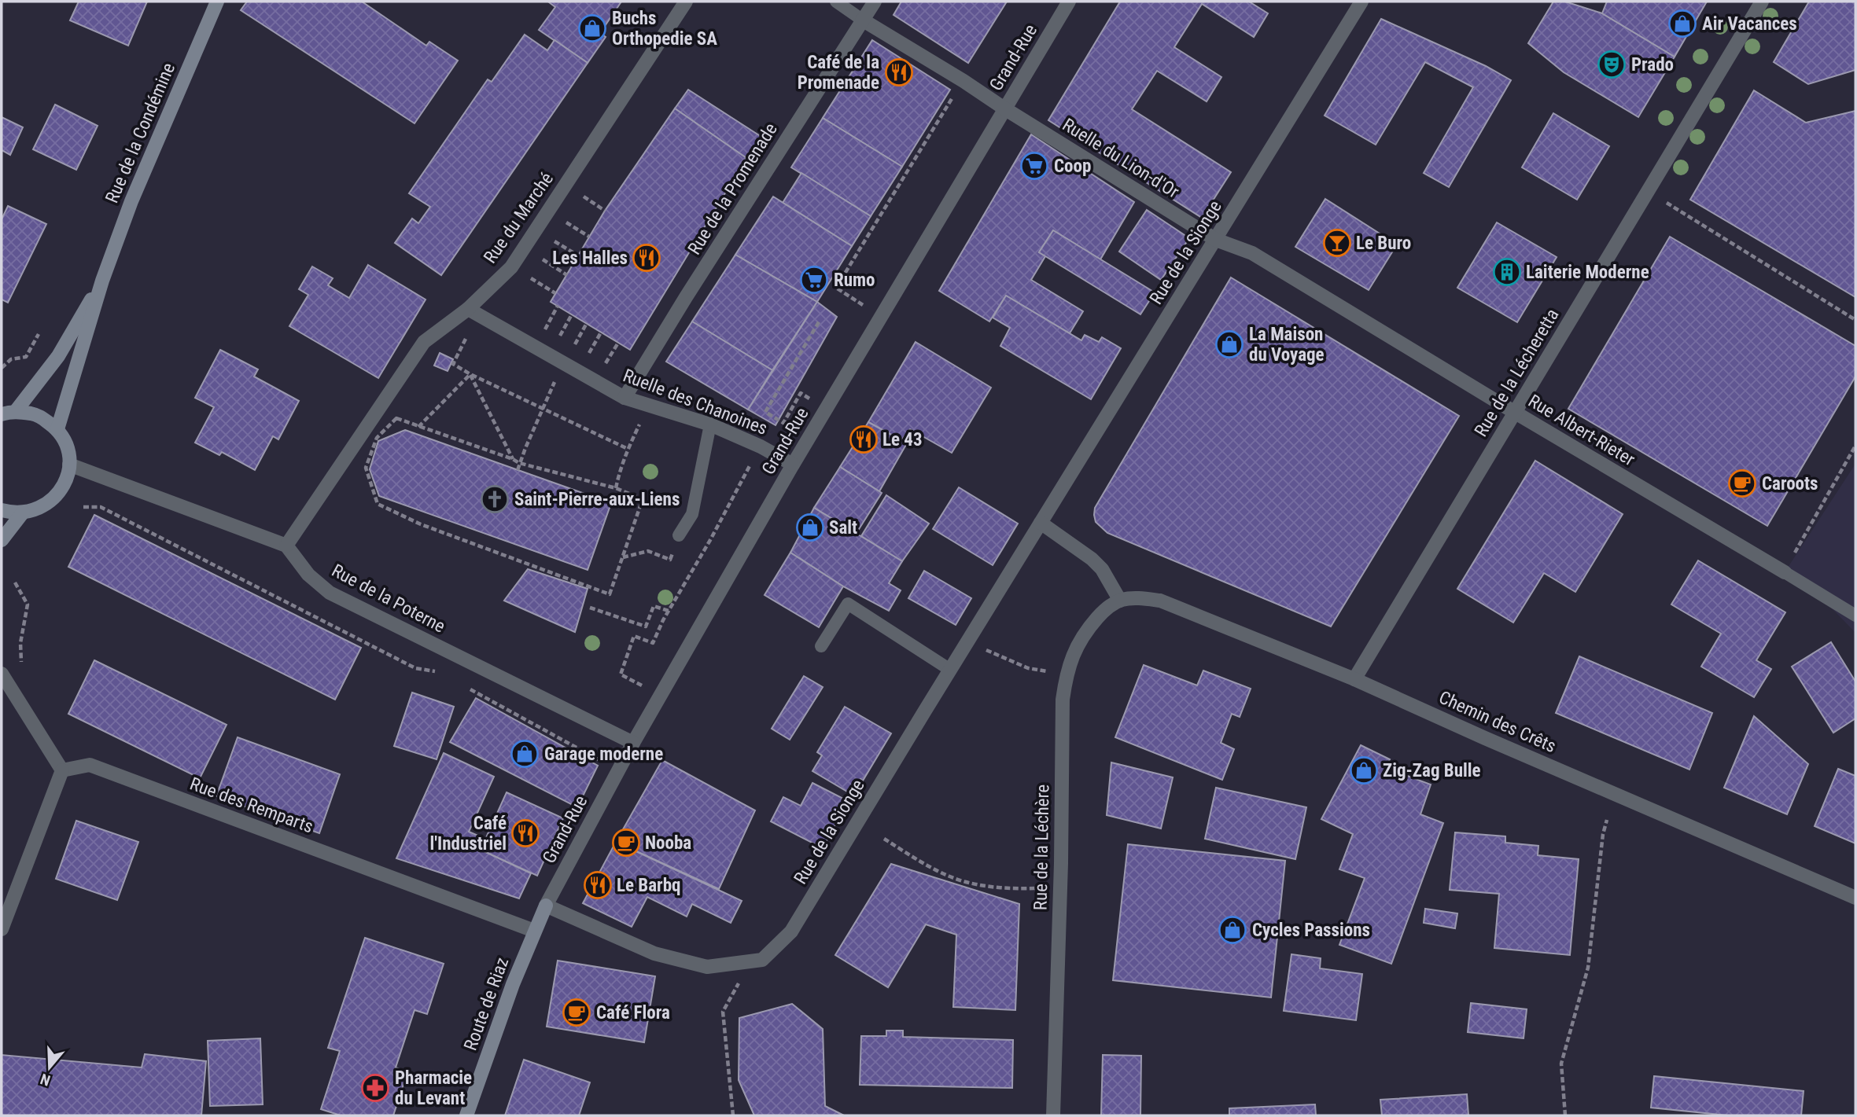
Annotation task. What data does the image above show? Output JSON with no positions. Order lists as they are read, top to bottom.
{
  "streets": {
    "street": [
      "Grand-Rue",
      "Rue de la Condémine",
      "Ruelle du Lion-d'Or",
      "Rue de la Promenade",
      "Rue du Marché",
      "Rue de la Sionge",
      "Rue de la Lécheretta",
      "Ruelle des Chanoines",
      "Rue Albert-Rieter",
      "Rue de la Poterne",
      "Chemin des Crêts",
      "Rue des Remparts",
      "Rue de la Léchère",
      "Route de Riaz"
    ]
  },
  "crossings": [
    ["Grand-Rue", "Ruelle du Lion-d'Or"],
    ["Grand-Rue", "Rue de la Sionge"],
    ["Grand-Rue", "Ruelle des Chanoines"],
    ["Grand-Rue", "Rue de la Poterne"],
    ["Grand-Rue", "Route de Riaz"],
    ["Ruelle du Lion-d'Or", "Rue de la Promenade"],
    ["Ruelle du Lion-d'Or", "Rue de la Sionge"],
    ["Ruelle du Lion-d'Or", "Rue Albert-Rieter"],
    ["Rue de la Promenade", "Ruelle des Chanoines"],
    ["Rue du Marché", "Ruelle des Chanoines"],
    ["Rue du Marché", "Rue de la Poterne"],
    ["Rue de la Sionge", "Rue Albert-Rieter"],
    ["Rue de la Sionge", "Route de Riaz"],
    ["Rue de la Lécheretta", "Rue Albert-Rieter"],
    ["Rue de la Lécheretta", "Chemin des Crêts"],
    ["Chemin des Crêts", "Rue de la Léchère"],
    ["Rue des Remparts", "Route de Riaz"]
  ],
  "places": {
    "shop": [
      "Air Vacances",
      "Buchs Orthopedie SA",
      "La Maison du Voyage",
      "Salt",
      "Garage moderne",
      "Zig-Zag Bulle",
      "Cycles Passions"
    ],
    "theatre": ["Prado"],
    "restaurant": [
      "Café de la Promenade",
      "Les Halles",
      "Le 43",
      "Café l'Industriel",
      "Le Barbq"
    ],
    "supermarket": ["Coop", "Rumo"],
    "bar": ["Le Buro"],
    "building": ["Laiterie Moderne"],
    "cafe": ["Caroots", "Nooba", "Café Flora"],
    "church": ["Saint-Pierre-aux-Liens"],
    "pharmacy": ["Pharmacie du Levant"]
  },
  "north": "bottom"
}
